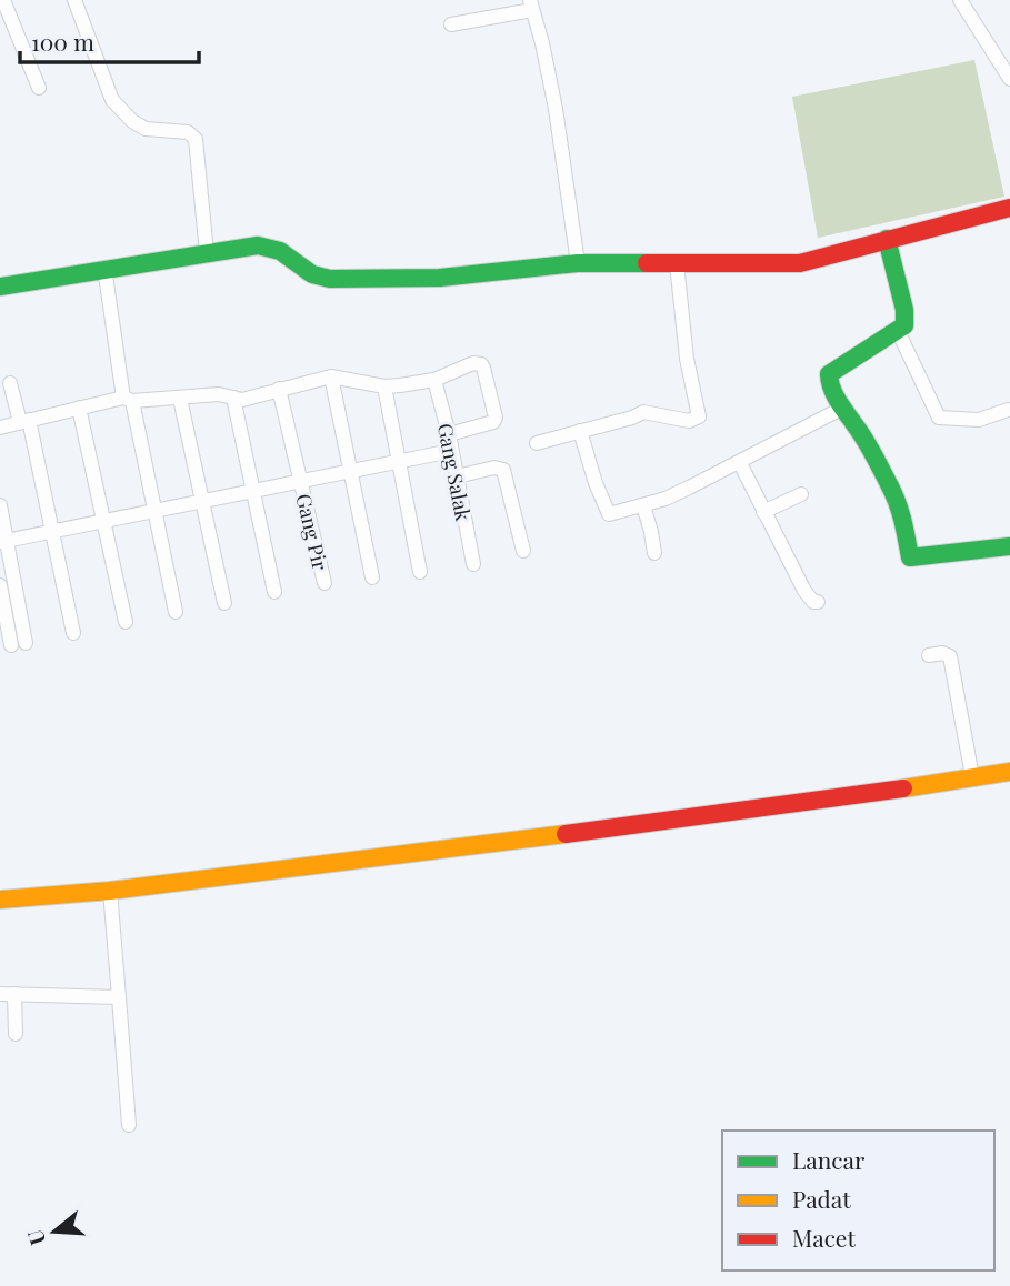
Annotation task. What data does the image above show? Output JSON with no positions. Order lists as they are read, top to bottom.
{
  "streets": {
    "street": ["Gang Salak", "Gang Pir"]
  },
  "legend": ["Lancar", "Padat", "Macet"],
  "scale_bar": "100 m",
  "north": "left"
}
